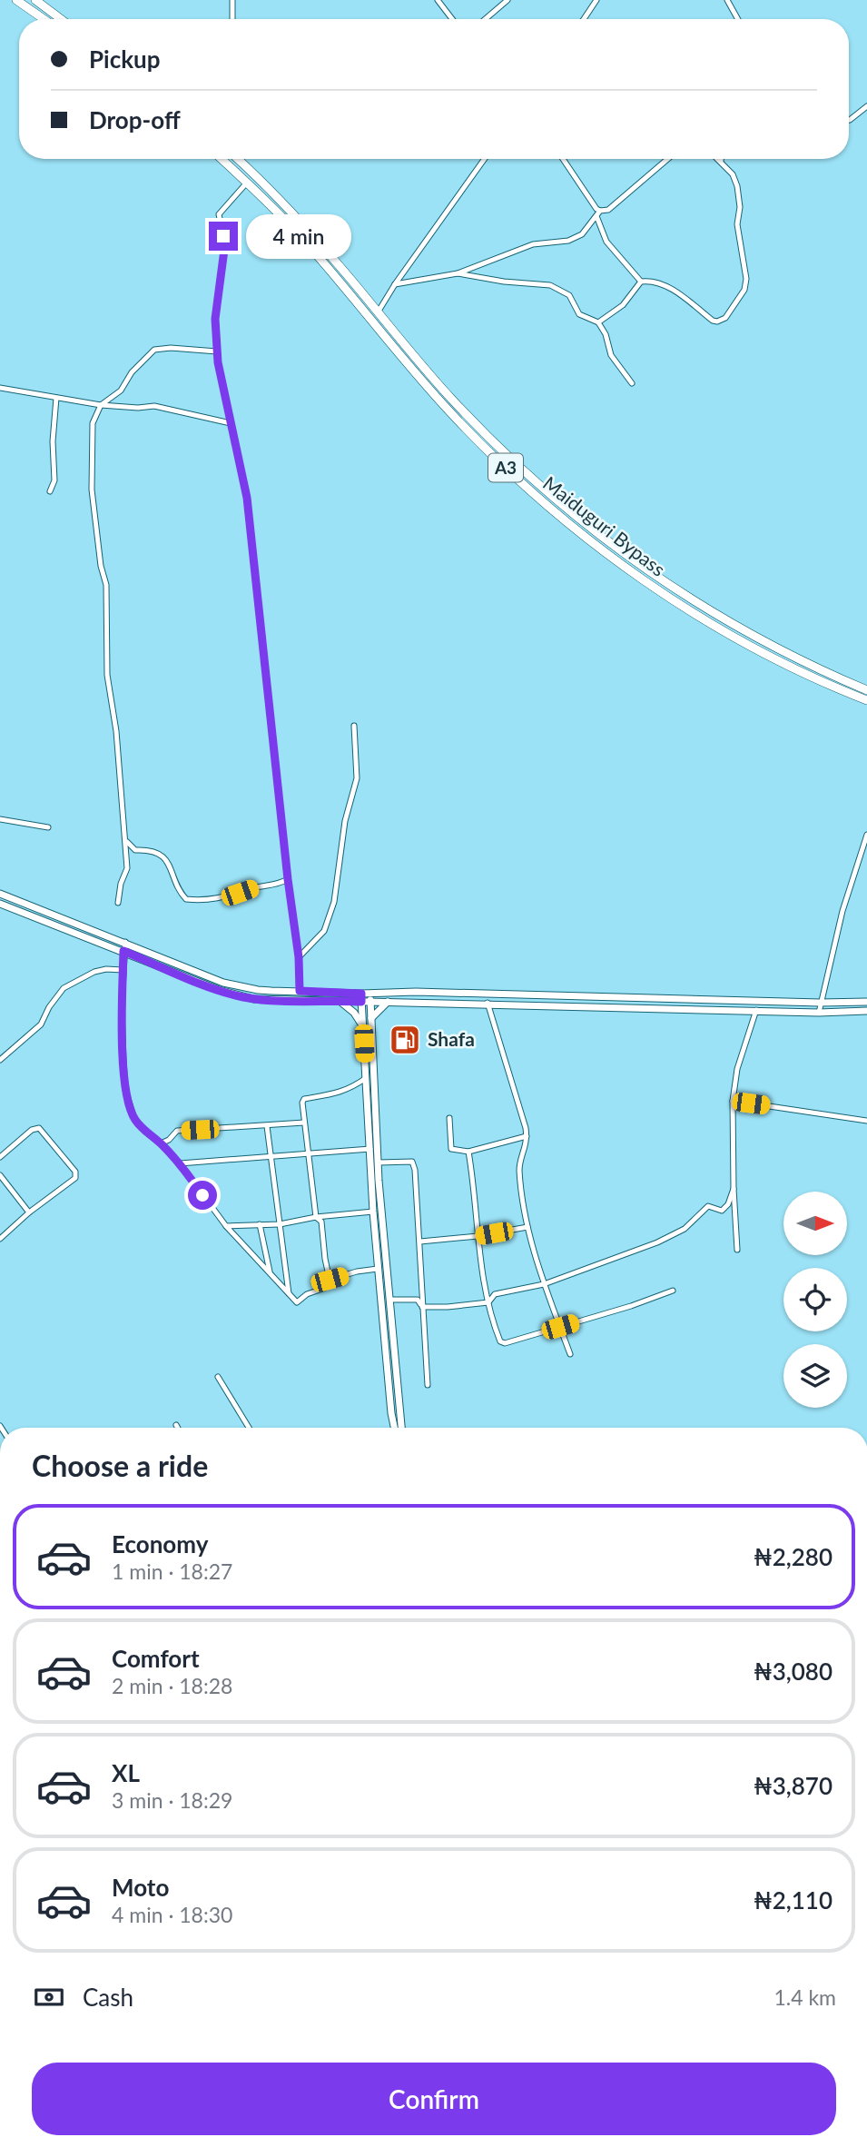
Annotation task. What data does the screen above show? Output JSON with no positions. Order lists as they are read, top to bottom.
{
  "streets": {
    "main road": ["A3", "Maiduguri Bypass"]
  },
  "places": {
    "fuel station": ["Shafa"]
  },
  "north": "right",
  "page": {
    "banner": ["Pickup", "Drop-off"],
    "bubble": "4 min",
    "heading": "Choose a ride",
    "list": [
      {
        "name": "Economy",
        "note": "1 min · 18:27",
        "value": "₦2,280"
      },
      {
        "name": "Comfort",
        "note": "2 min · 18:28",
        "value": "₦3,080"
      },
      {
        "name": "XL",
        "note": "3 min · 18:29",
        "value": "₦3,870"
      },
      {
        "name": "Moto",
        "note": "4 min · 18:30",
        "value": "₦2,110"
      }
    ],
    "pay": ["Cash", "1.4 km"],
    "buttons": "Confirm"
  }
}
